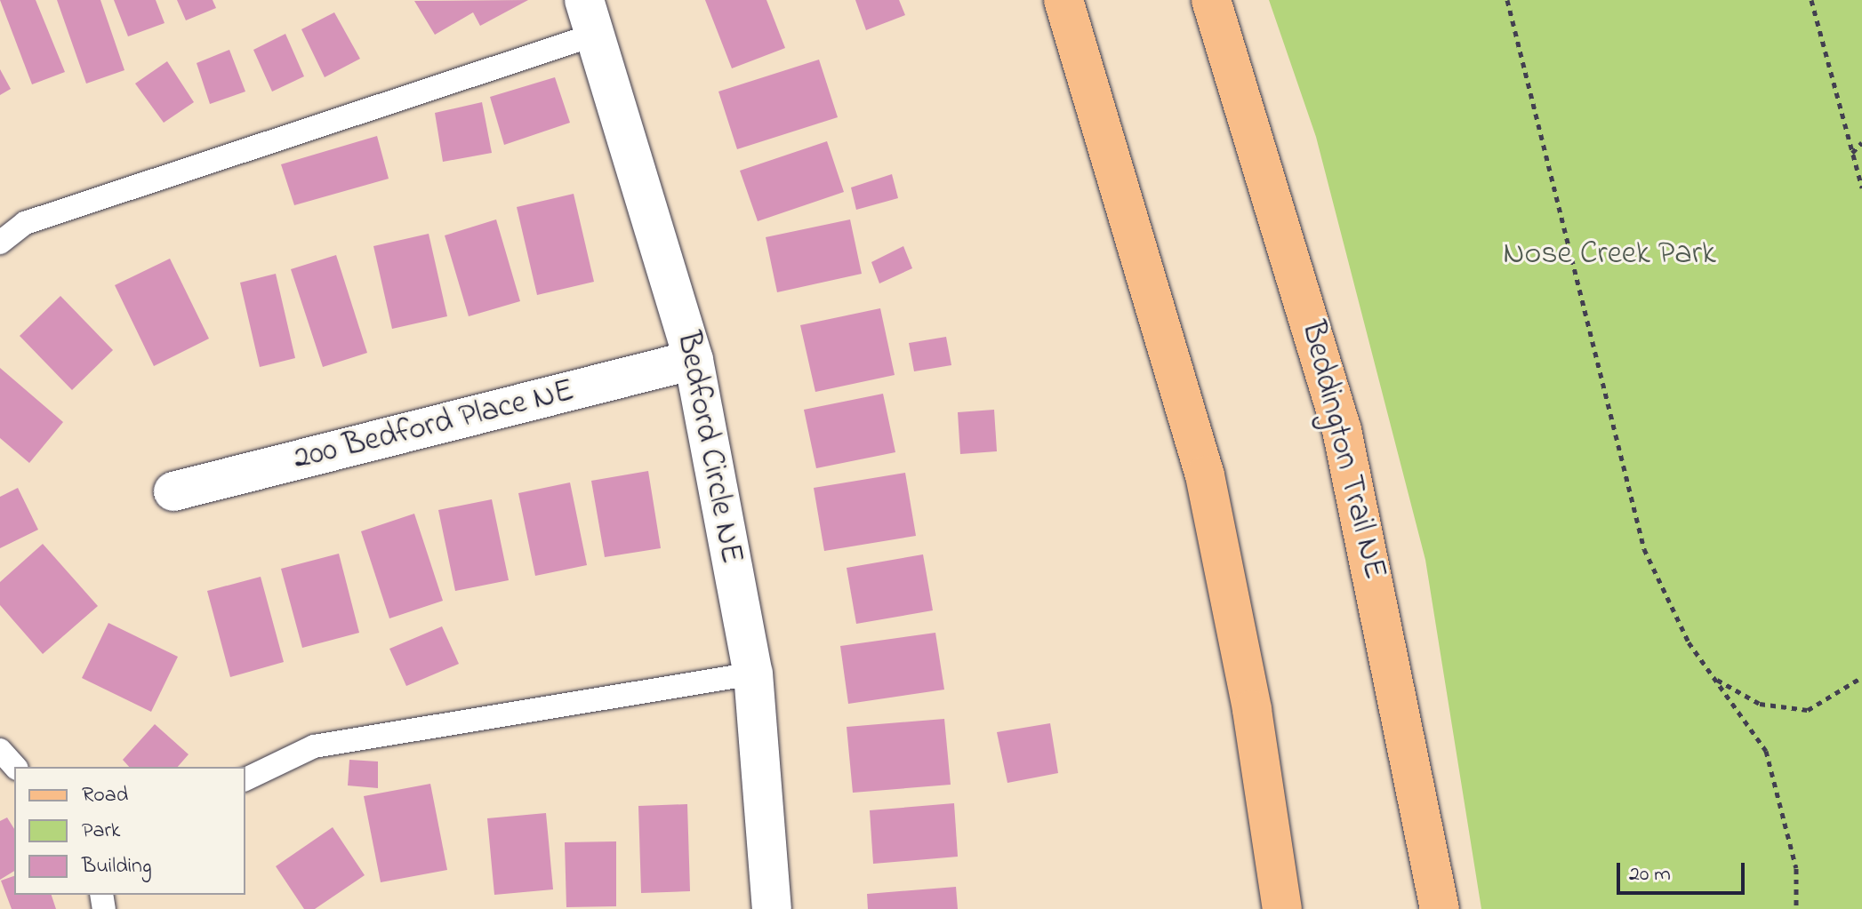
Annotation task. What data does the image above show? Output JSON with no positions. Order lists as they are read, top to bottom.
{
  "streets": {
    "main road": ["Beddington Trail NE"],
    "street": ["200 Bedford Place NE", "Bedford Circle NE"]
  },
  "crossings": [
    ["200 Bedford Place NE", "Bedford Circle NE"]
  ],
  "parks": ["Nose Creek Park"],
  "legend": ["Road", "Park", "Building"],
  "scale_bar": "20 m"
}
